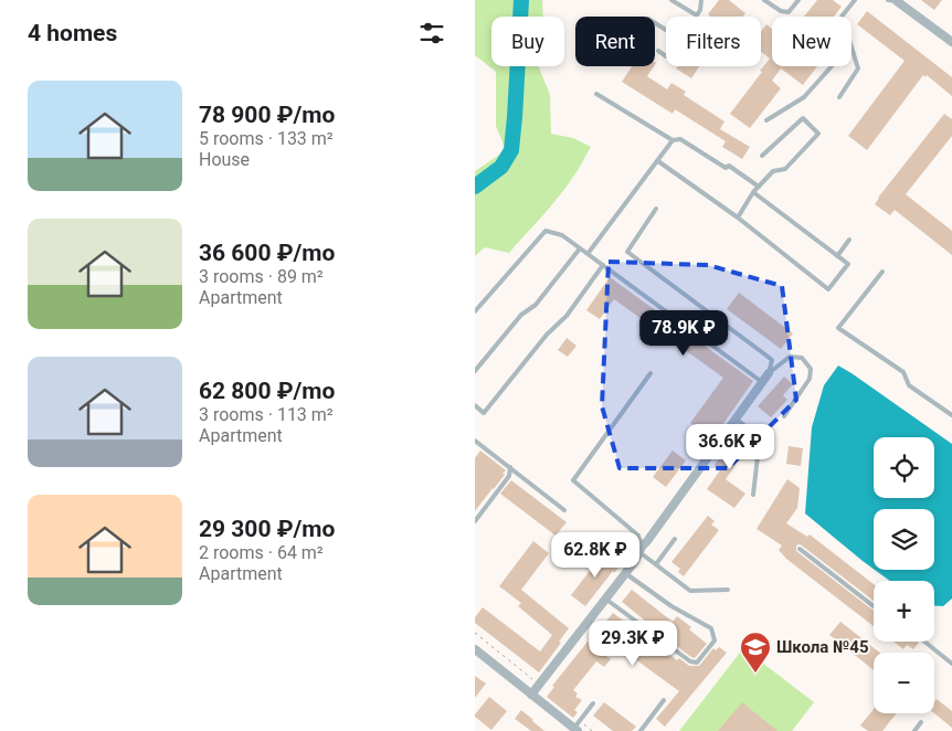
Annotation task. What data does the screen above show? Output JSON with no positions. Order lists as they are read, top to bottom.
{
  "places": {
    "school or university": ["Школа №45"]
  },
  "page": {
    "heading": "4 homes",
    "chip": [
      "Buy",
      "Rent",
      "Filters",
      "New"
    ],
    "list": [
      {
        "name": "78 900 ₽/mo",
        "note": "5 rooms · 133 m² · House"
      },
      {
        "name": "36 600 ₽/mo",
        "note": "3 rooms · 89 m² · Apartment"
      },
      {
        "name": "62 800 ₽/mo",
        "note": "3 rooms · 113 m² · Apartment"
      },
      {
        "name": "29 300 ₽/mo",
        "note": "2 rooms · 64 m² · Apartment"
      }
    ],
    "price": [
      "78.9K ₽",
      "36.6K ₽",
      "62.8K ₽",
      "29.3K ₽"
    ],
    "map_buttons": ["+", "−"]
  }
}
